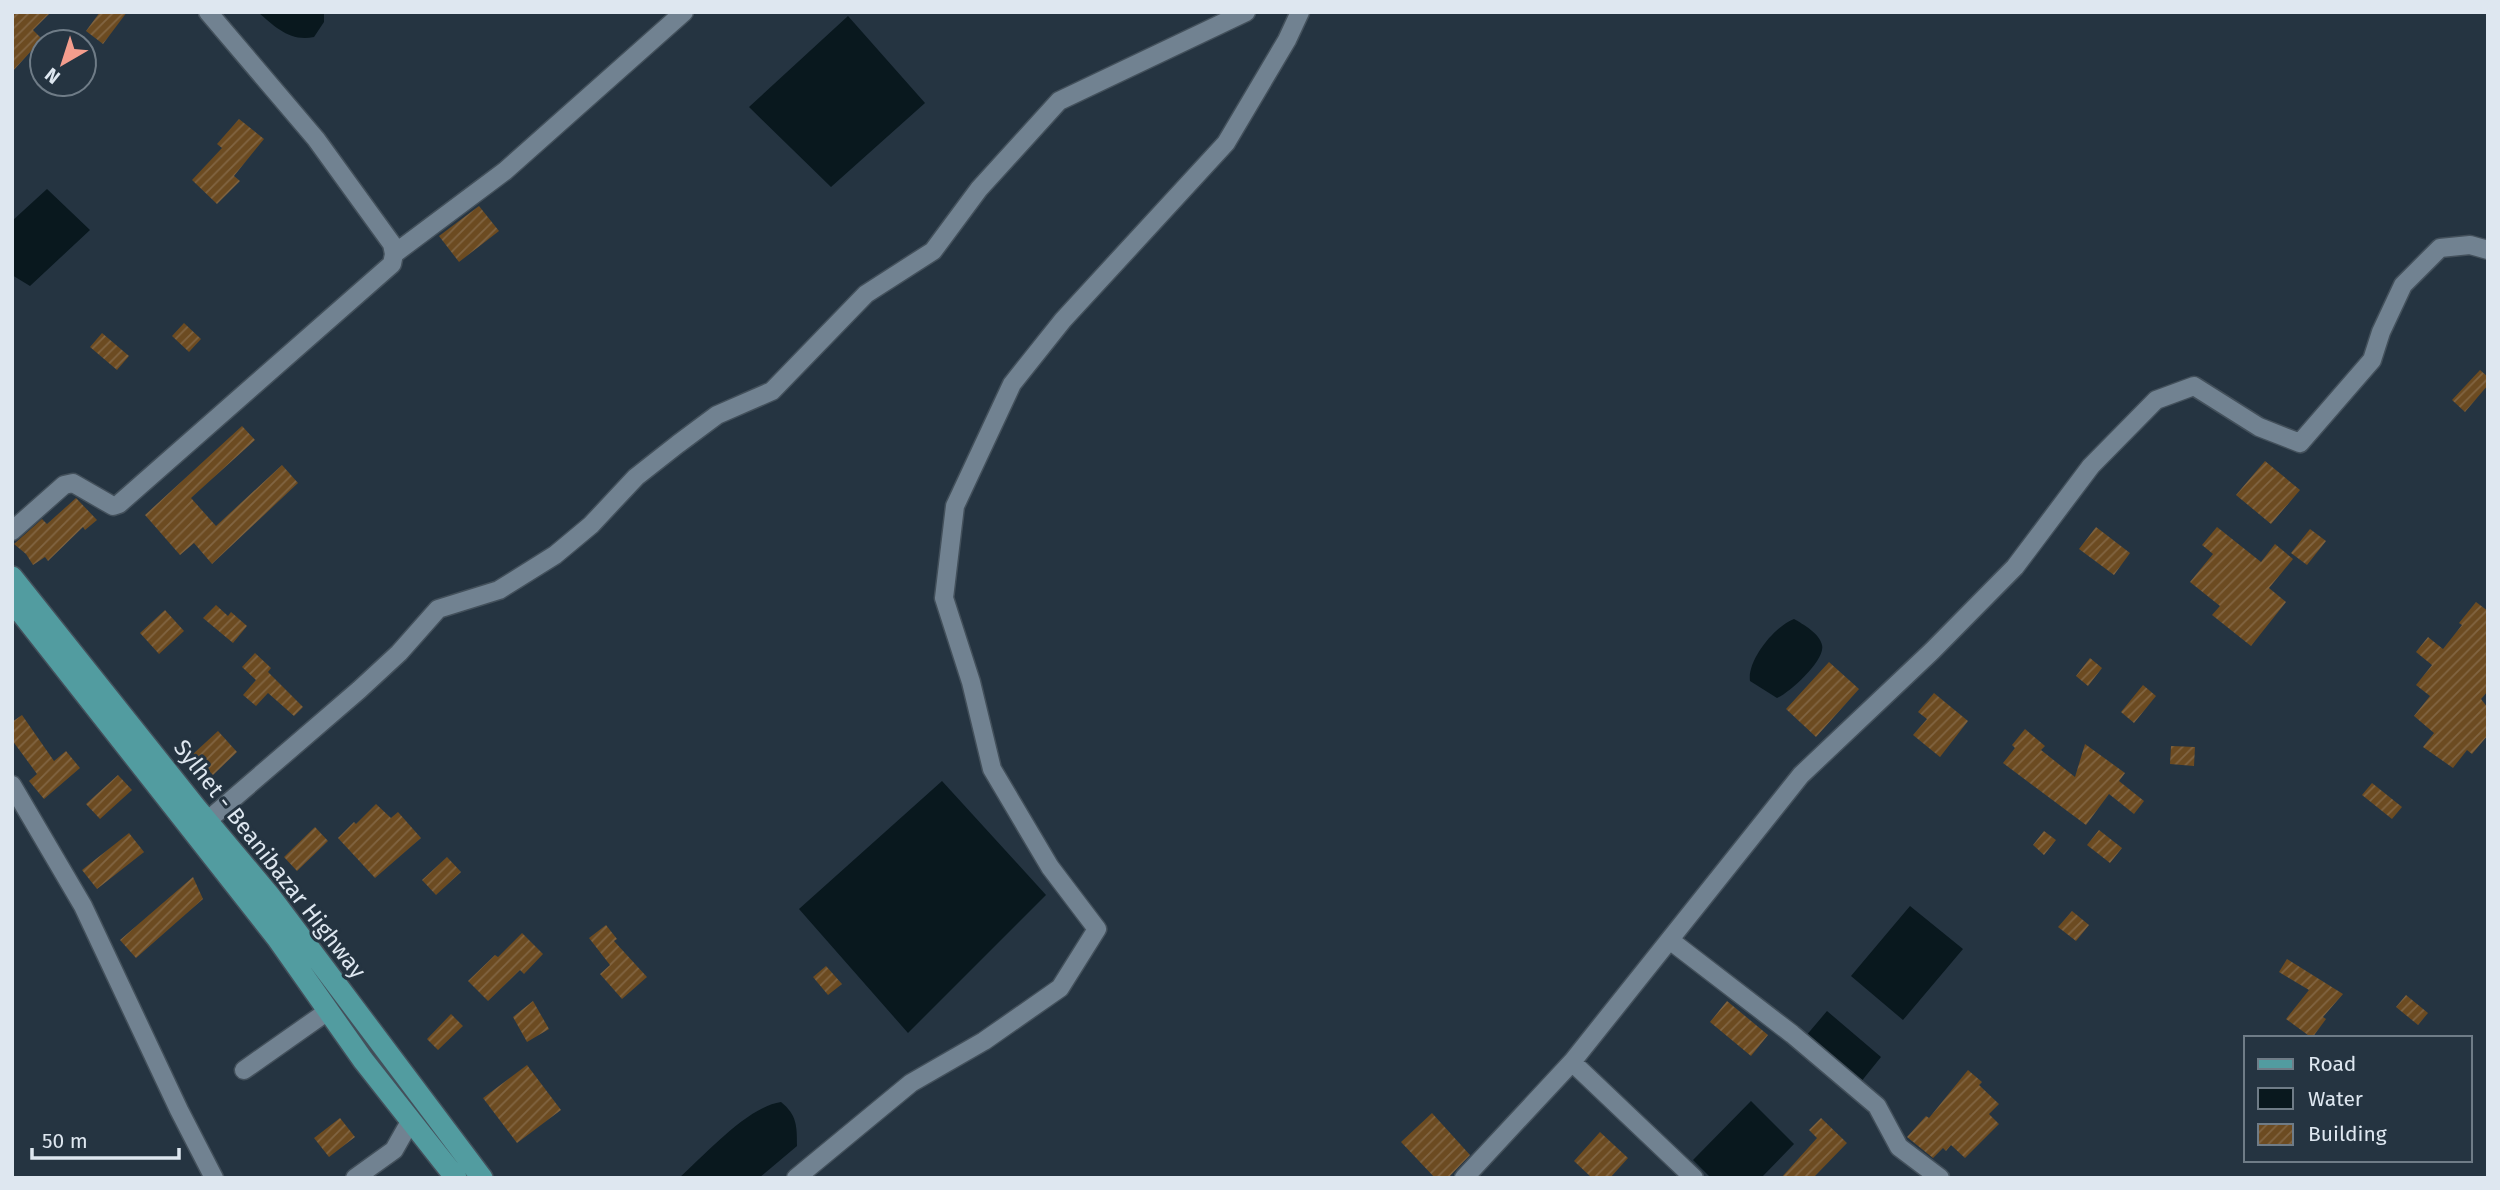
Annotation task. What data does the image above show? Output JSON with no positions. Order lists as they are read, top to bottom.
{
  "streets": {
    "main road": ["Sylhet - Beanibazar Highway"]
  },
  "legend": ["Road", "Water", "Building"],
  "scale_bar": "50 m",
  "north": "bottom left"
}
